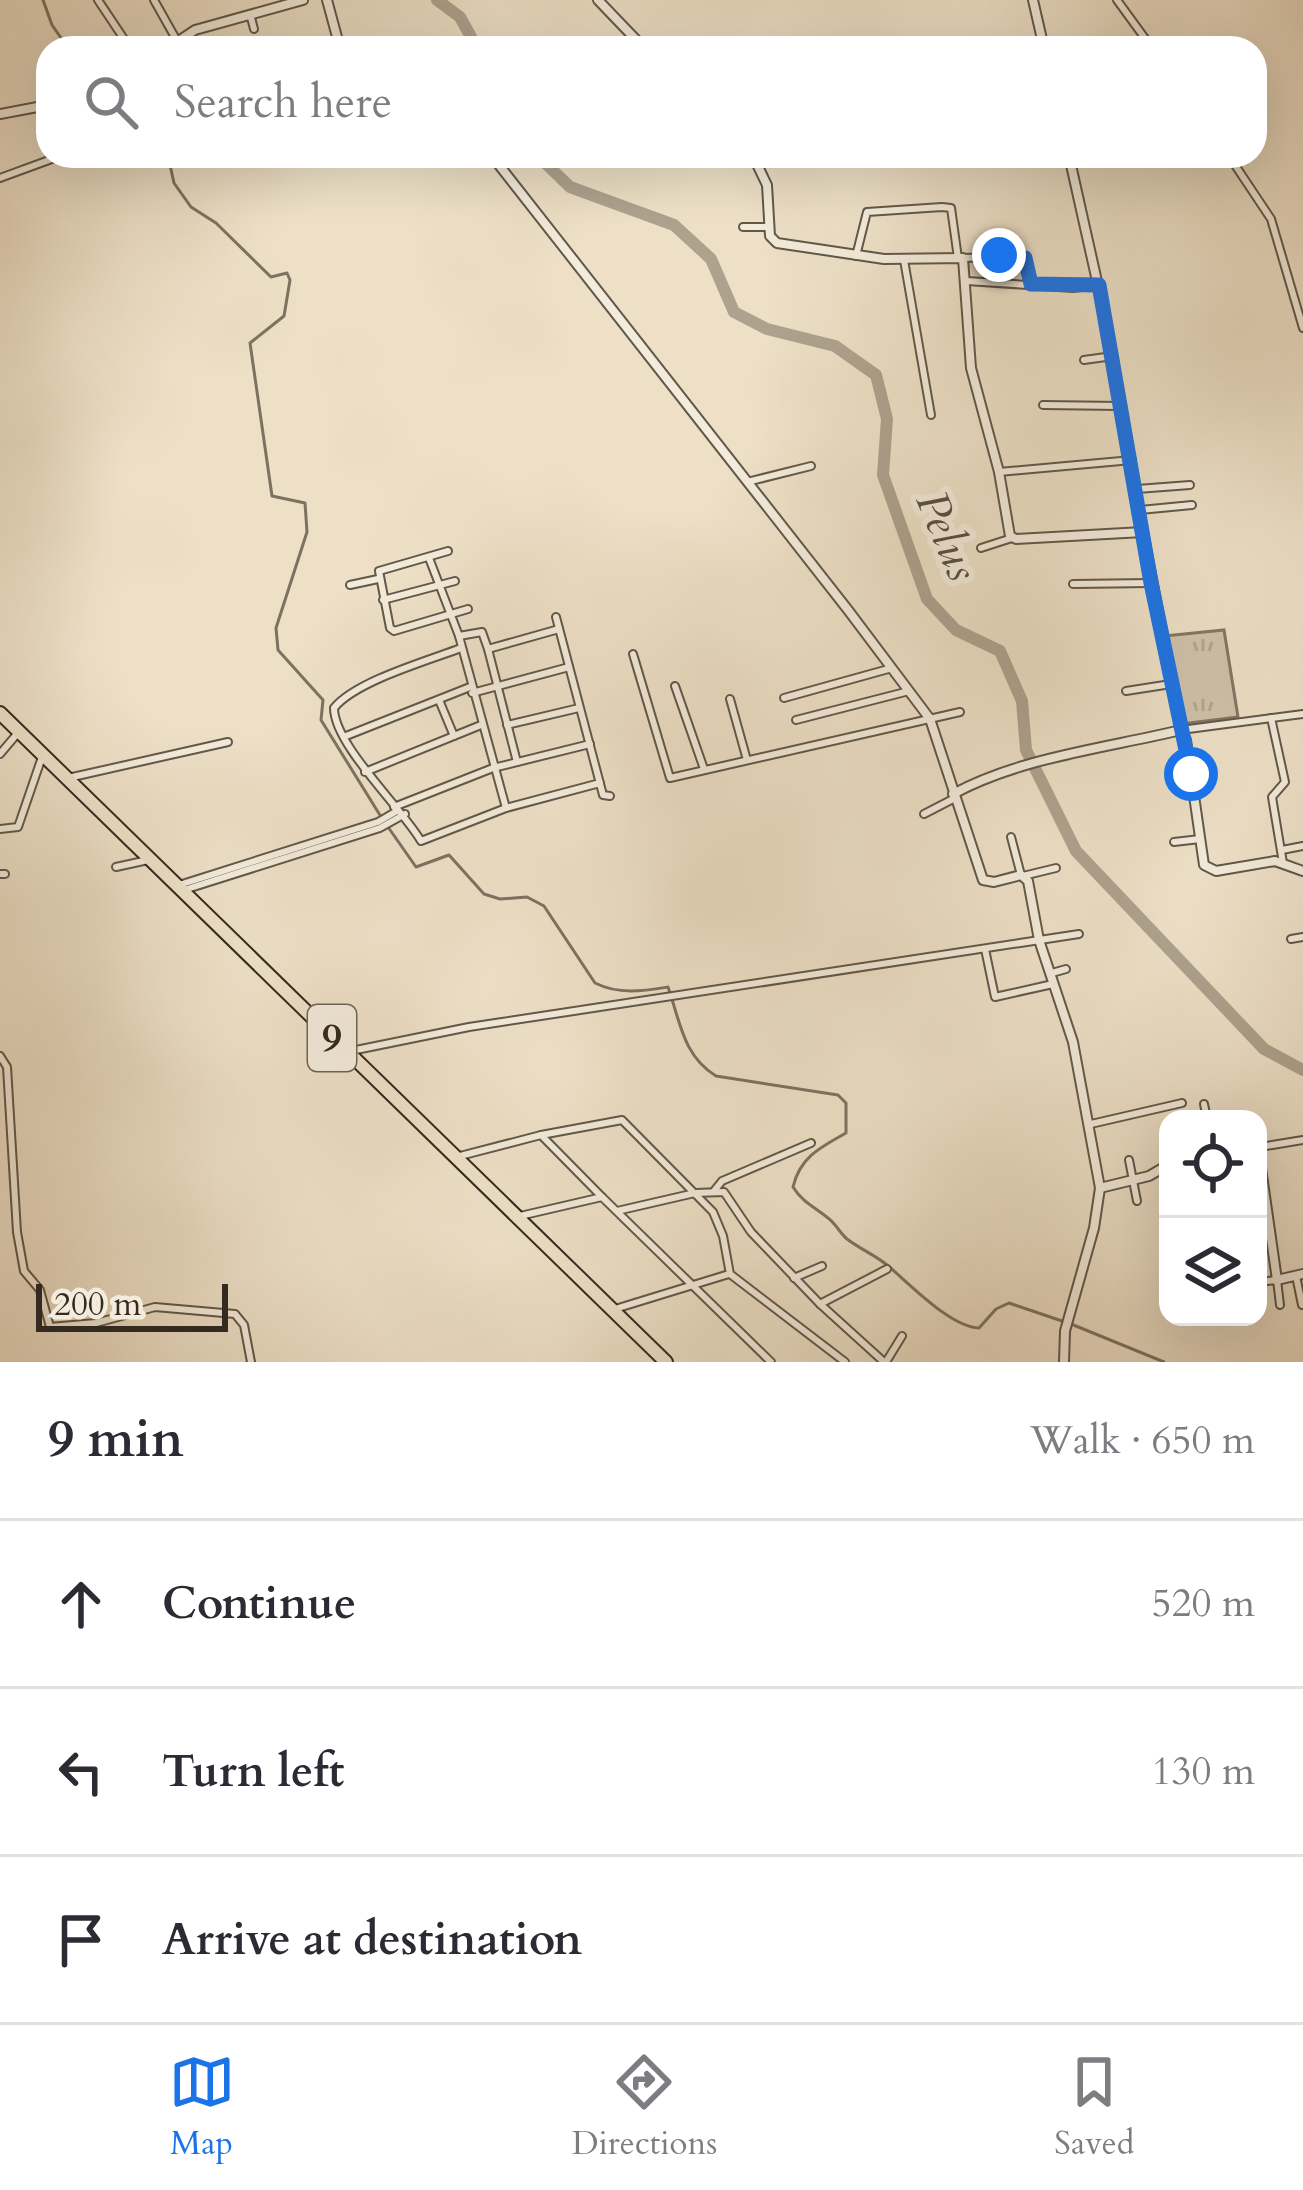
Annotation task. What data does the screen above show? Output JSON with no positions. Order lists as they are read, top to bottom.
{
  "streets": {
    "highway": ["9"]
  },
  "water": ["Pelus"],
  "scale_bar": "200 m",
  "page": {
    "search": "Search here",
    "scale": "200 m",
    "heading": ["9 min", "Walk · 650 m"],
    "list": [
      ["Continue", "520 m"],
      ["Turn left", "130 m"],
      "Arrive at destination"
    ],
    "nav": ["Map", "Directions", "Saved"]
  }
}
